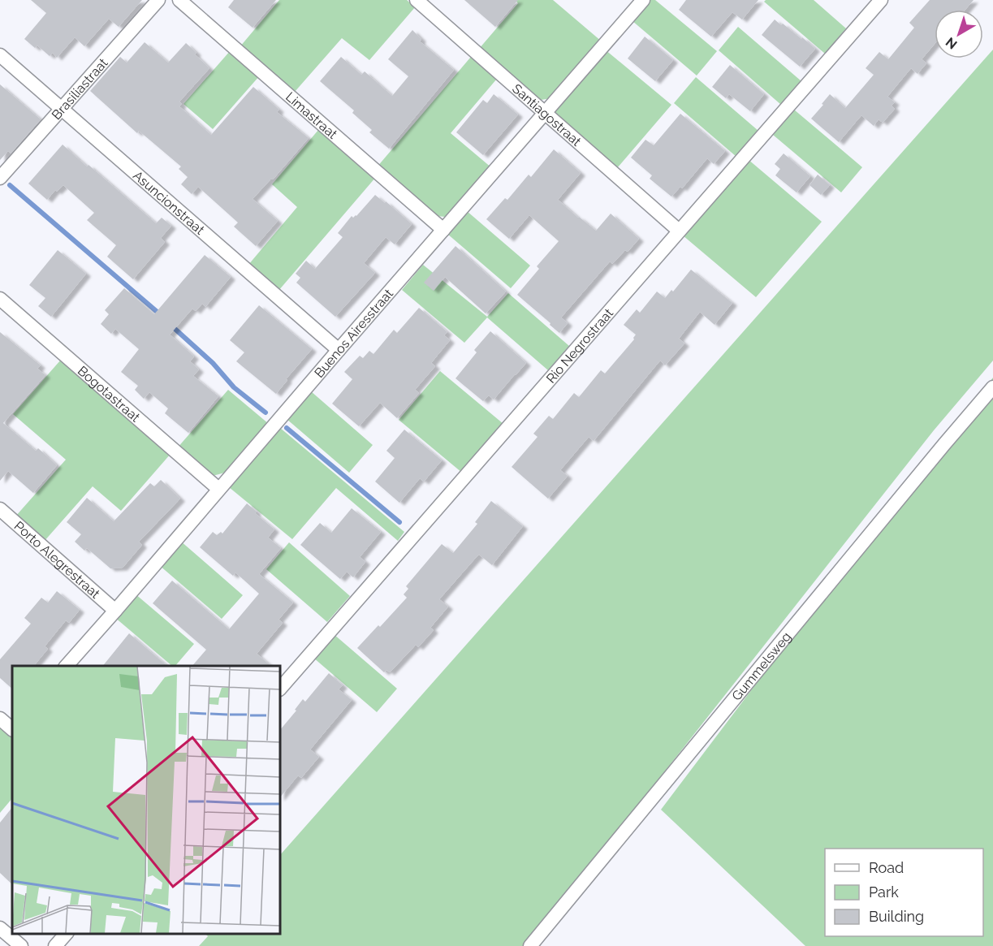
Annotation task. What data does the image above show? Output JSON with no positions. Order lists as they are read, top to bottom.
{
  "streets": {
    "street": [
      "Brasiliastraat",
      "Limastraat",
      "Santiagostraat",
      "Asuncionstraat",
      "Buenos Airesstraat",
      "Rio Negrostraat",
      "Bogotastraat",
      "Porto Alegrestraat",
      "Gummelsweg"
    ]
  },
  "crossings": [
    ["Brasiliastraat", "Asuncionstraat"],
    ["Limastraat", "Buenos Airesstraat"],
    ["Santiagostraat", "Buenos Airesstraat"],
    ["Santiagostraat", "Rio Negrostraat"],
    ["Asuncionstraat", "Buenos Airesstraat"],
    ["Buenos Airesstraat", "Bogotastraat"],
    ["Buenos Airesstraat", "Porto Alegrestraat"]
  ],
  "legend": ["Road", "Park", "Building"],
  "north": "bottom left"
}
